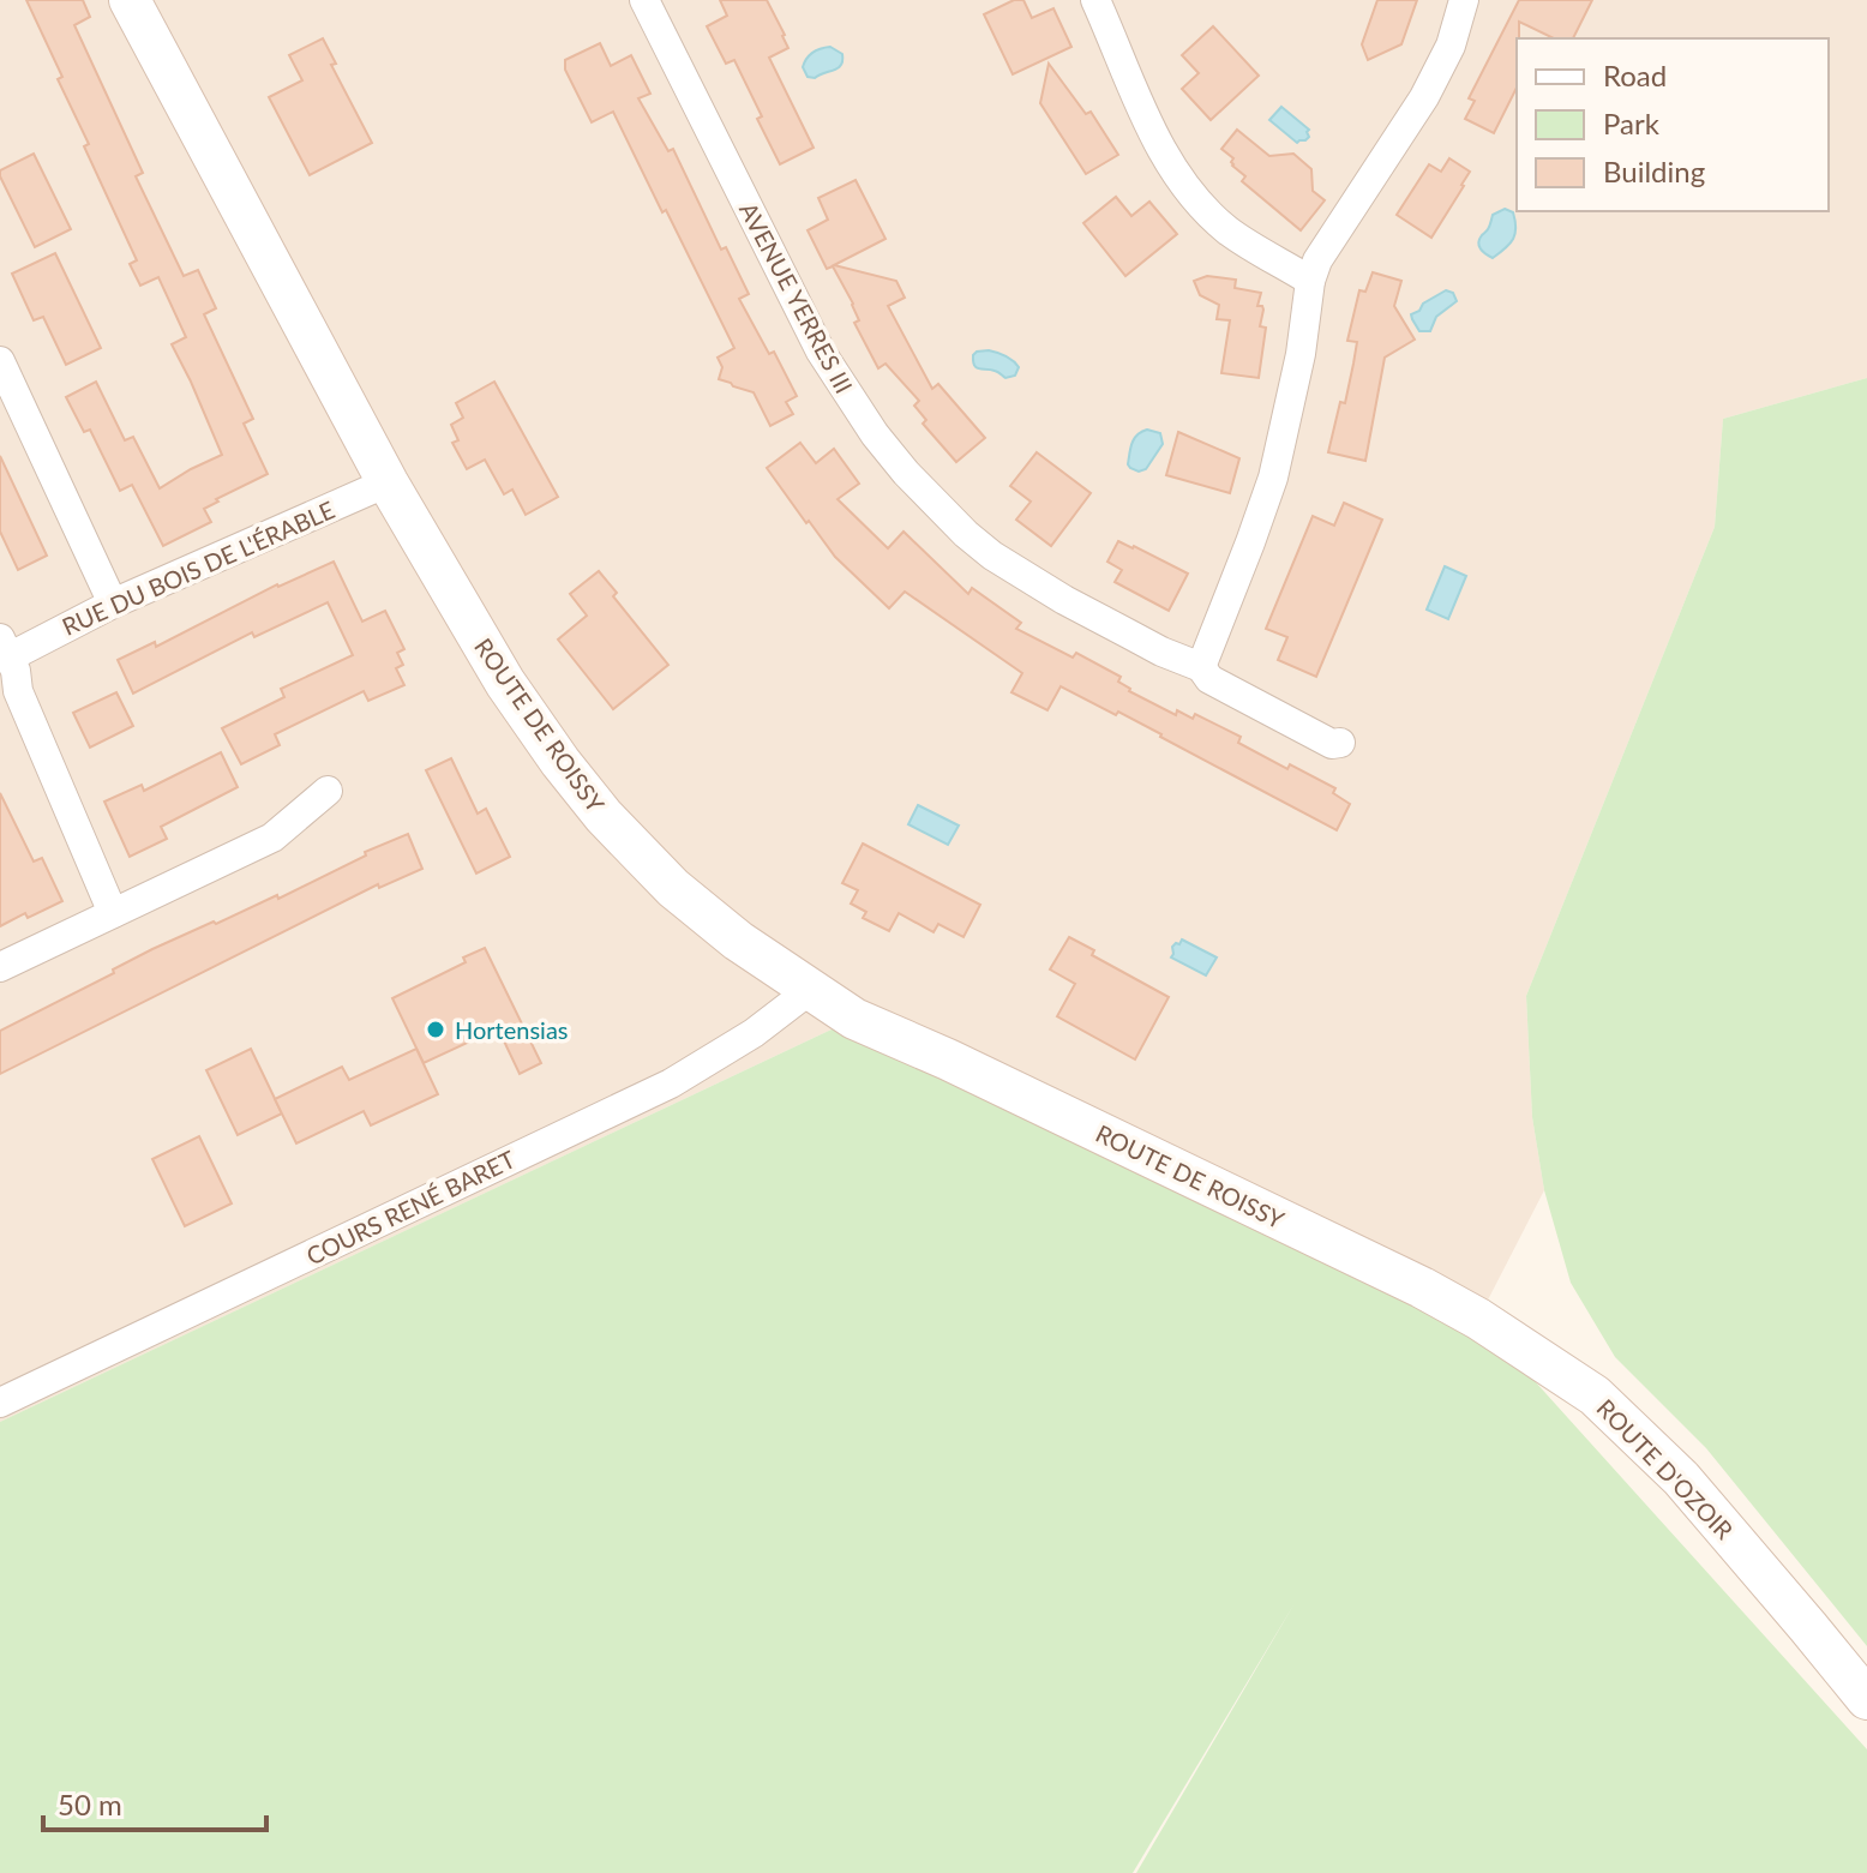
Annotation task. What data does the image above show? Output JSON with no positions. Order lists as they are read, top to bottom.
{
  "streets": {
    "main road": ["ROUTE DE ROISSY", "ROUTE D'OZOIR"],
    "street": ["AVENUE YERRES III", "RUE DU BOIS DE L'ÉRABLE", "COURS RENÉ BARET"]
  },
  "crossings": [
    ["RUE DU BOIS DE L'ÉRABLE", "ROUTE DE ROISSY"],
    ["ROUTE DE ROISSY", "COURS RENÉ BARET"],
    ["ROUTE DE ROISSY", "ROUTE D'OZOIR"]
  ],
  "places": ["Hortensias"],
  "legend": ["Road", "Park", "Building"],
  "scale_bar": "50 m"
}
